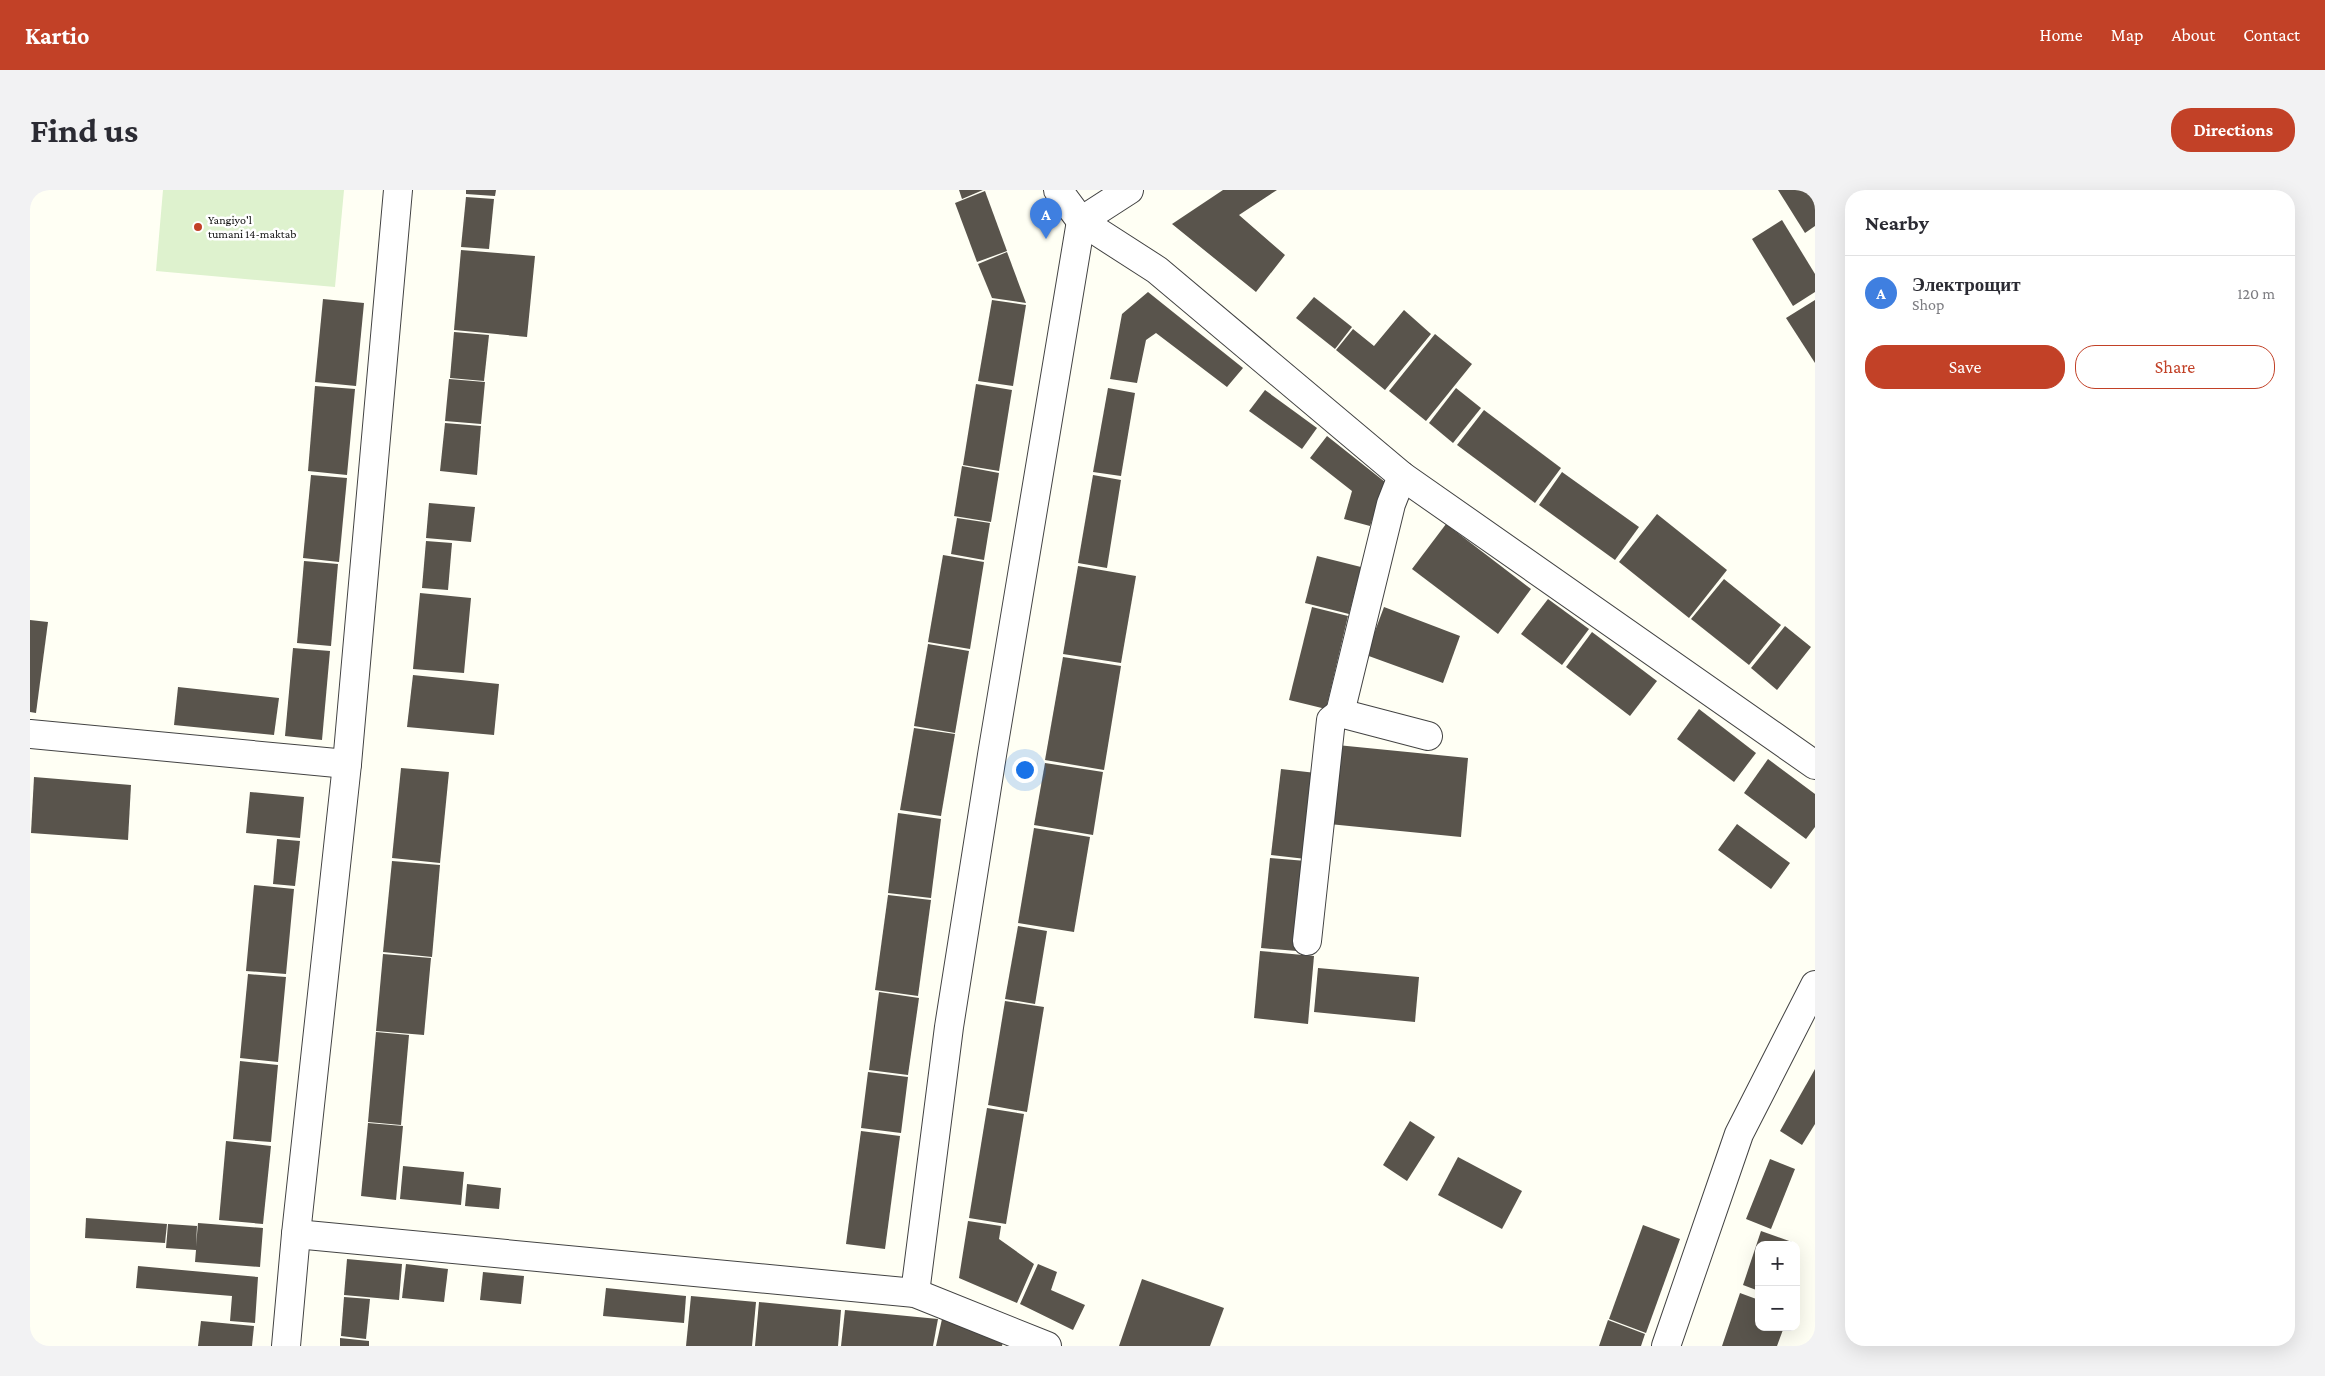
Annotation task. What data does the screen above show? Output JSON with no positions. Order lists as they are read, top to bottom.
{
  "places": ["Yangiyo'l tumani 14-maktab"],
  "page": {
    "header": "Kartio",
    "nav": [
      "Home",
      "Map",
      "About",
      "Contact"
    ],
    "buttons": [
      "Directions",
      ["Save", "Share"]
    ],
    "title": "Find us",
    "heading": "Nearby",
    "pins": "A",
    "list": [
      {
        "mark": "A",
        "name": "Электрощит",
        "note": "Shop",
        "value": "120 m"
      }
    ],
    "map_buttons": ["+", "−"]
  }
}
